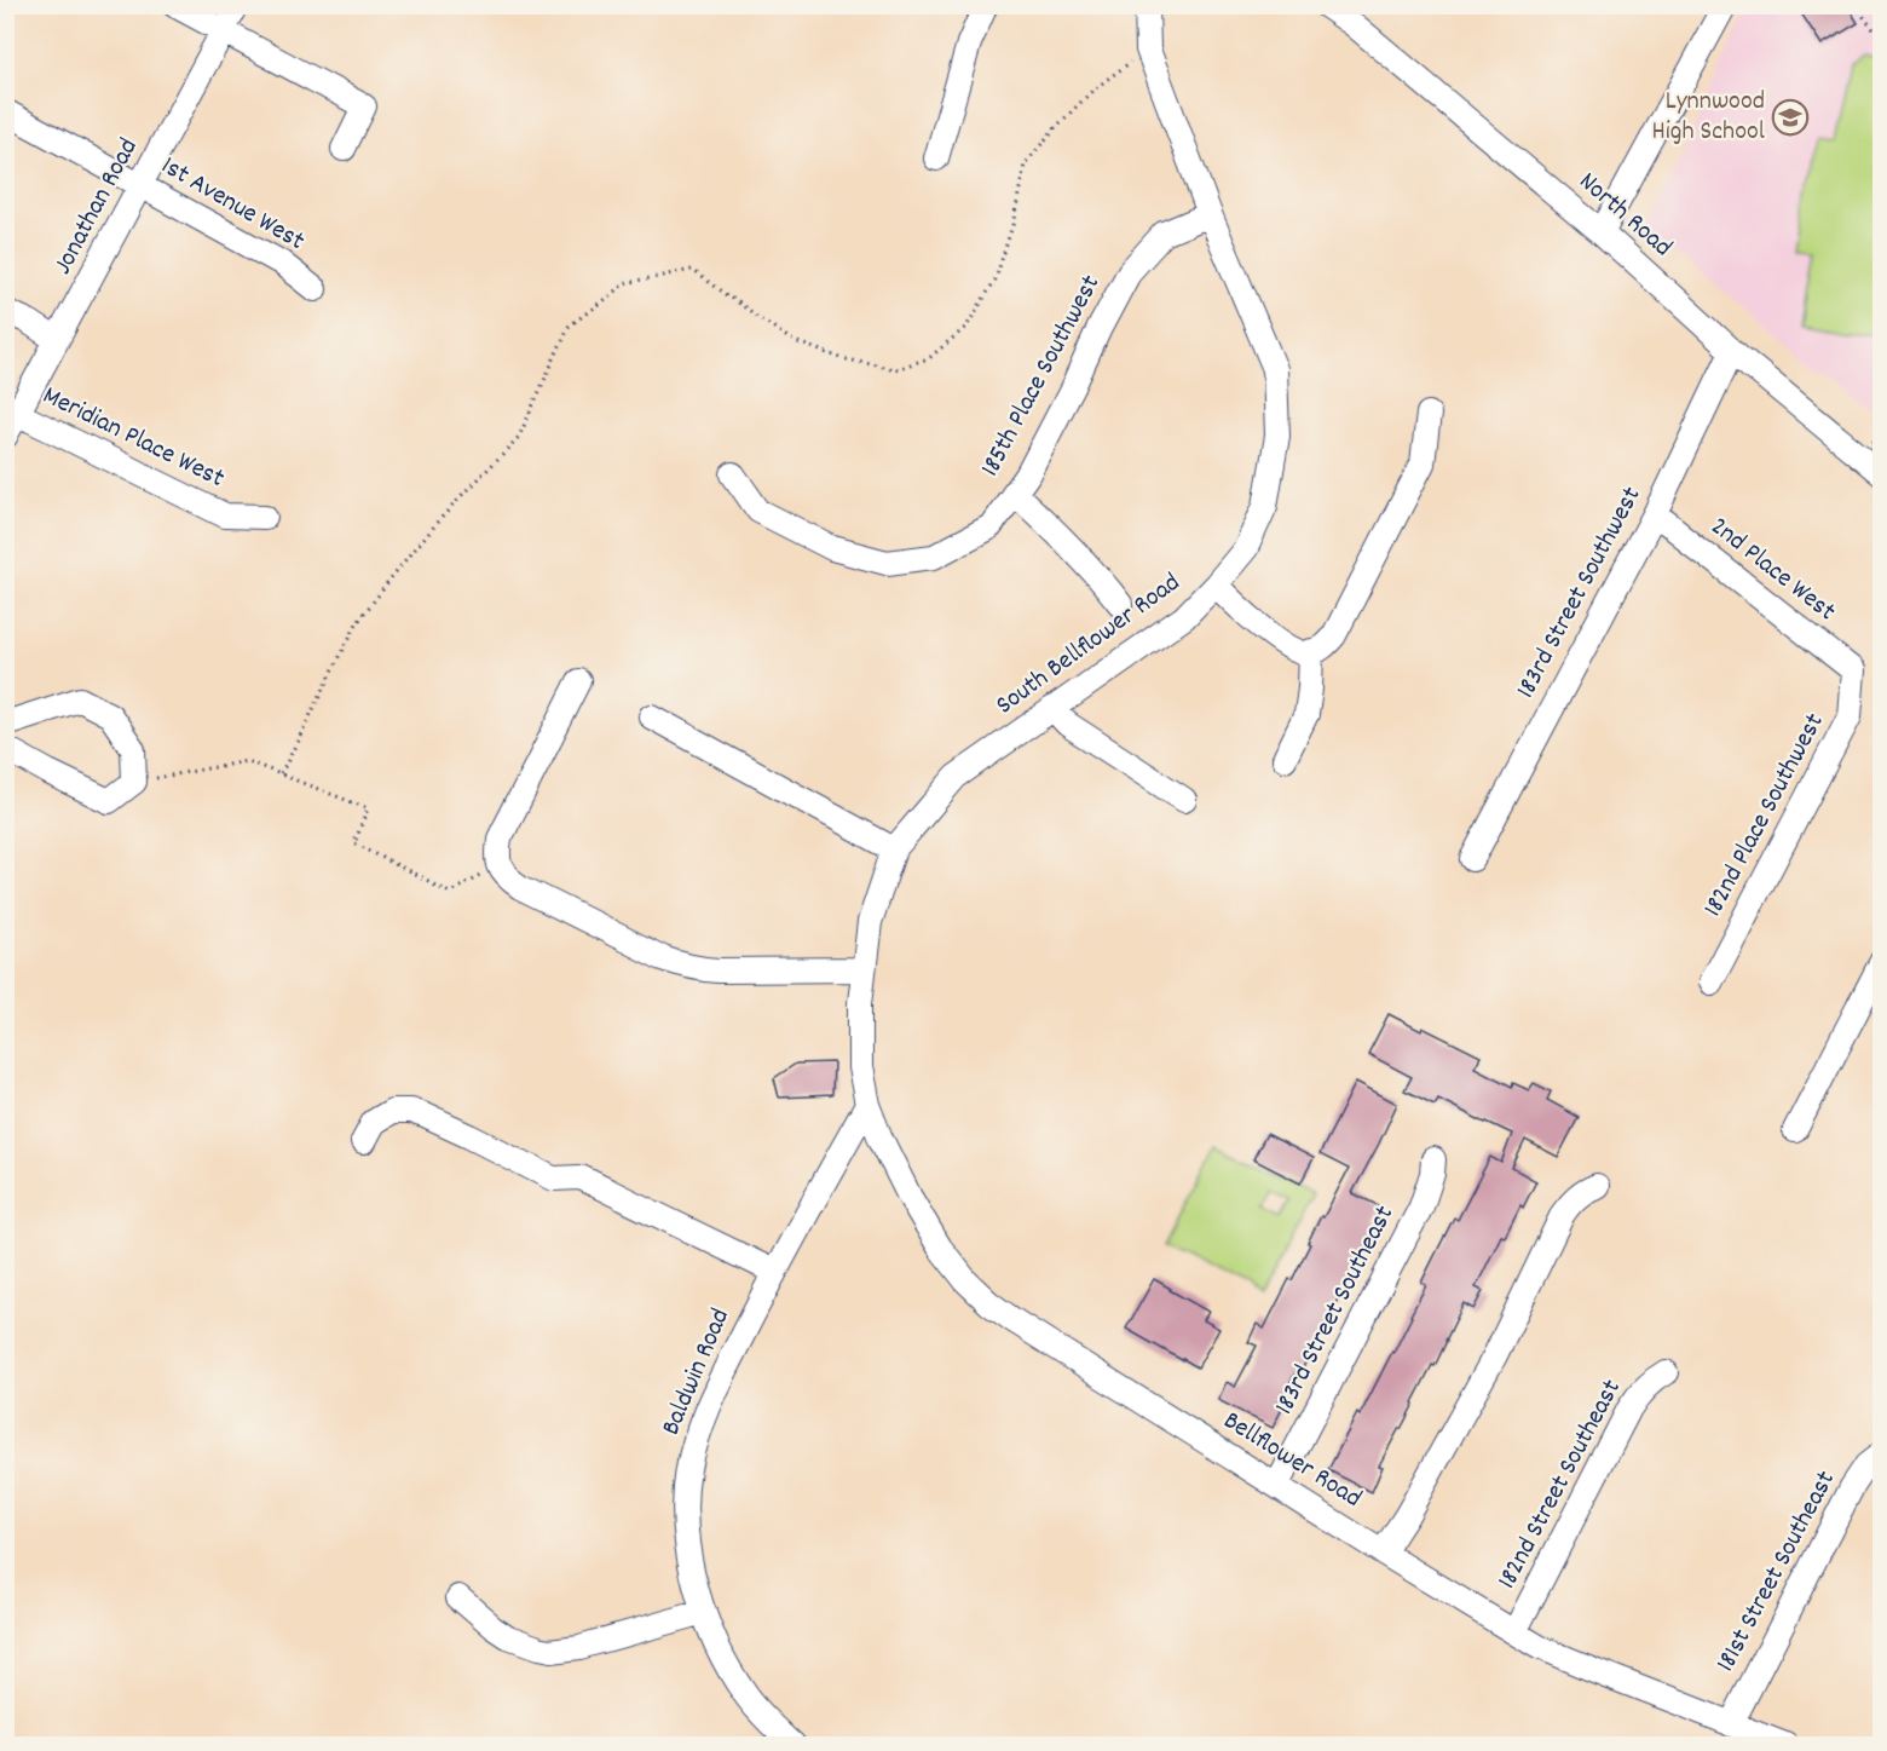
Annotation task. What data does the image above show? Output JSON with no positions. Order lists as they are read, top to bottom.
{
  "streets": {
    "street": [
      "1st Avenue West",
      "Jonathan Road",
      "North Road",
      "185th Place Southwest",
      "Meridian Place West",
      "2nd Place West",
      "183rd Street Southwest",
      "South Bellflower Road",
      "182nd Place Southwest",
      "183rd Street Southeast",
      "Baldwin Road",
      "Bellflower Road",
      "182nd Street Southeast",
      "181st Street Southeast"
    ]
  },
  "crossings": [
    ["1st Avenue West", "Jonathan Road"],
    ["Jonathan Road", "Meridian Place West"],
    ["North Road", "183rd Street Southwest"],
    ["185th Place Southwest", "South Bellflower Road"],
    ["2nd Place West", "183rd Street Southwest"],
    ["2nd Place West", "182nd Place Southwest"],
    ["South Bellflower Road", "Baldwin Road"],
    ["South Bellflower Road", "Bellflower Road"],
    ["183rd Street Southeast", "Bellflower Road"],
    ["Baldwin Road", "Bellflower Road"],
    ["Bellflower Road", "182nd Street Southeast"],
    ["Bellflower Road", "181st Street Southeast"]
  ],
  "places": {
    "school or university": ["Lynnwood High School"]
  }
}
